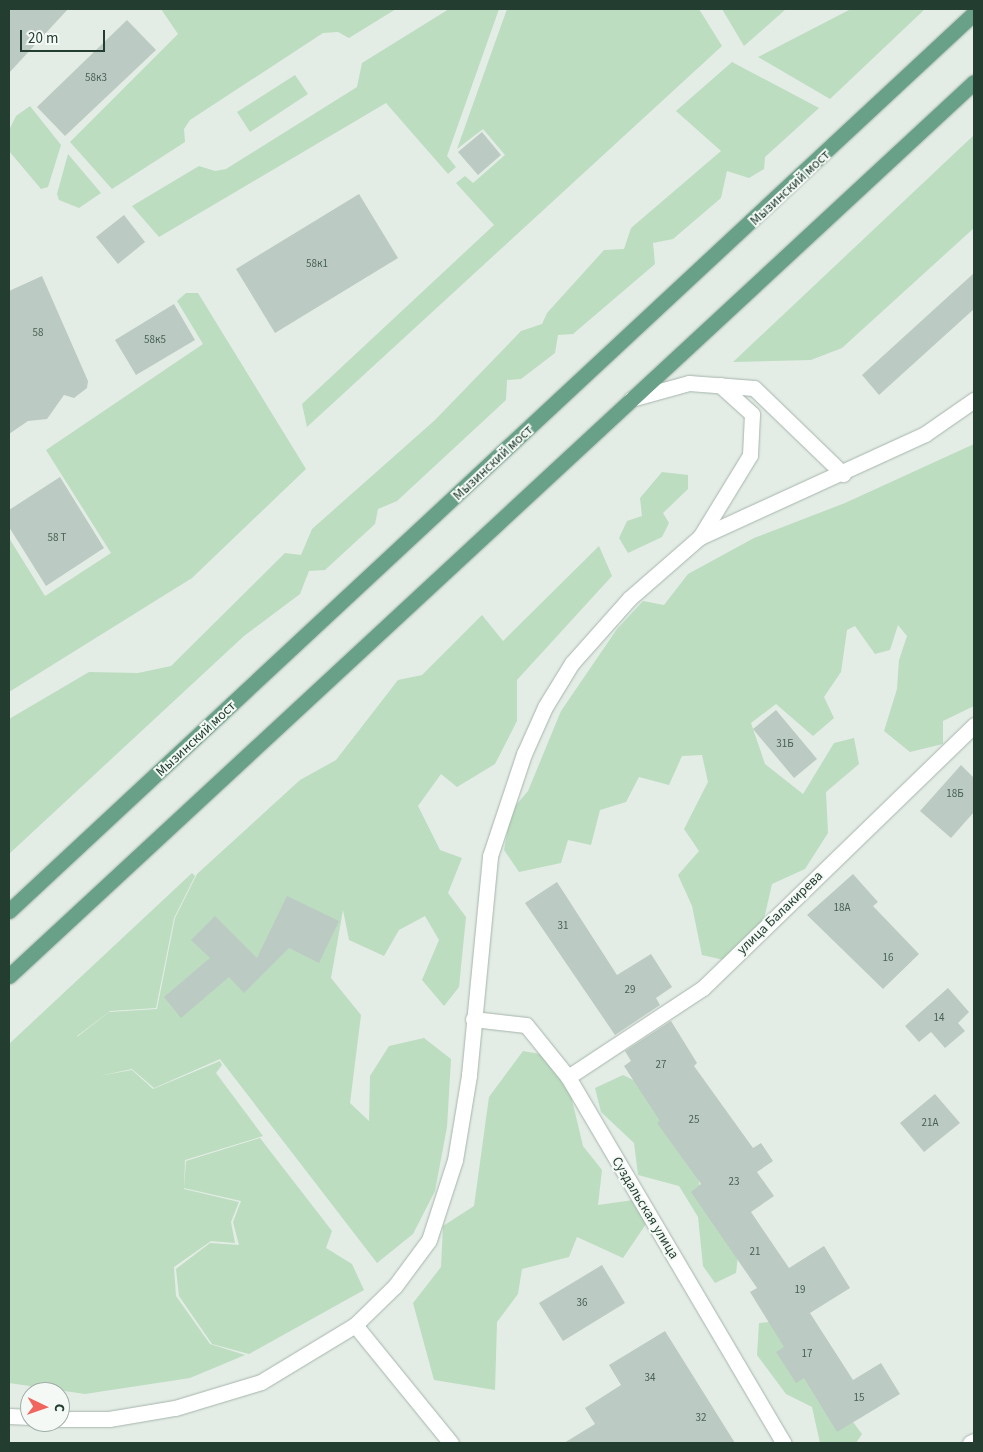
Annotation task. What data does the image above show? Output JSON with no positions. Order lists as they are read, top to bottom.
{
  "streets": {
    "main road": ["Мызинский мост"],
    "street": ["улица Балакирева", "Суздальская улица"]
  },
  "crossings": [
    ["улица Балакирева", "Суздальская улица"]
  ],
  "house_numbers": [
    "58к3",
    "58к1",
    "58",
    "58к5",
    "58 Т",
    "31Б",
    "18Б",
    "18А",
    "31",
    "16",
    "29",
    "14",
    "27",
    "25",
    "21А",
    "23",
    "21",
    "19",
    "36",
    "17",
    "34",
    "15",
    "32"
  ],
  "scale_bar": "20 m",
  "north": "right"
}
